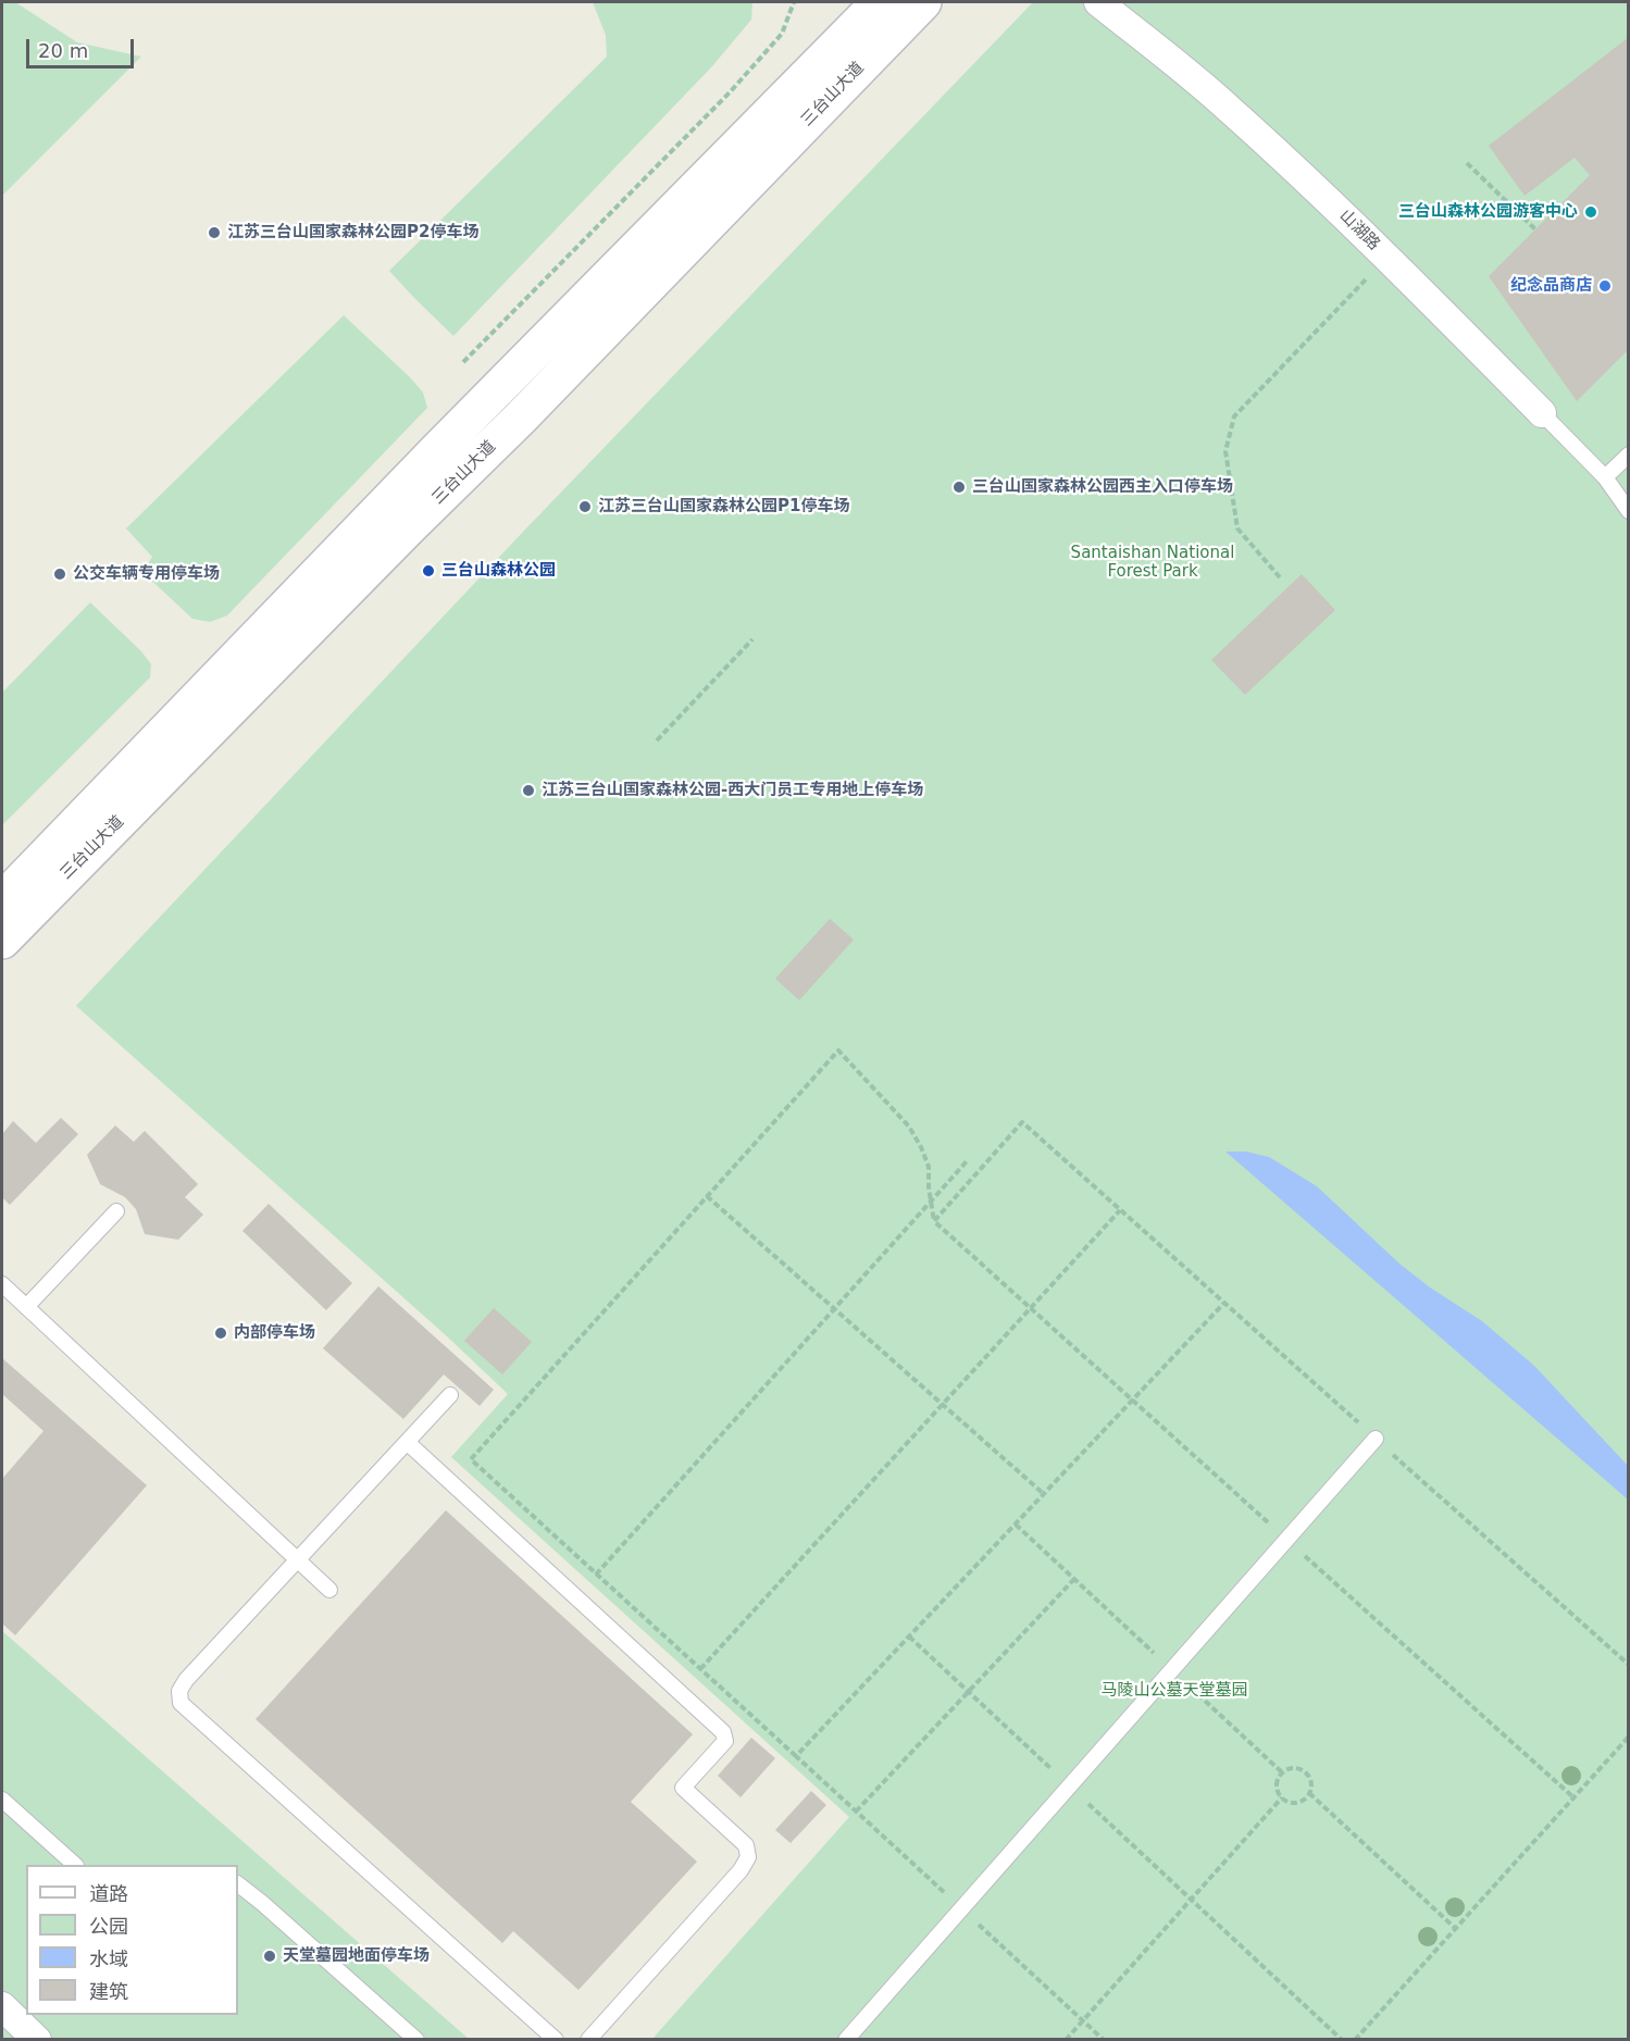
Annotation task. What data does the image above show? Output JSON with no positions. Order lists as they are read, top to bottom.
{
  "streets": {
    "main road": ["三台山大道"],
    "street": ["山湖路"]
  },
  "parks": ["Santaishan National Forest Park", "马陵山公墓天堂墓园"],
  "places": [
    "三台山森林公园游客中心",
    "江苏三台山国家森林公园P2停车场",
    "纪念品商店",
    "三台山国家森林公园西主入口停车场",
    "江苏三台山国家森林公园P1停车场",
    "三台山森林公园",
    "公交车辆专用停车场",
    "江苏三台山国家森林公园-西大门员工专用地上停车场",
    "内部停车场",
    "天堂墓园地面停车场"
  ],
  "legend": [
    "道路",
    "公园",
    "水域",
    "建筑"
  ],
  "scale_bar": "20 m"
}
